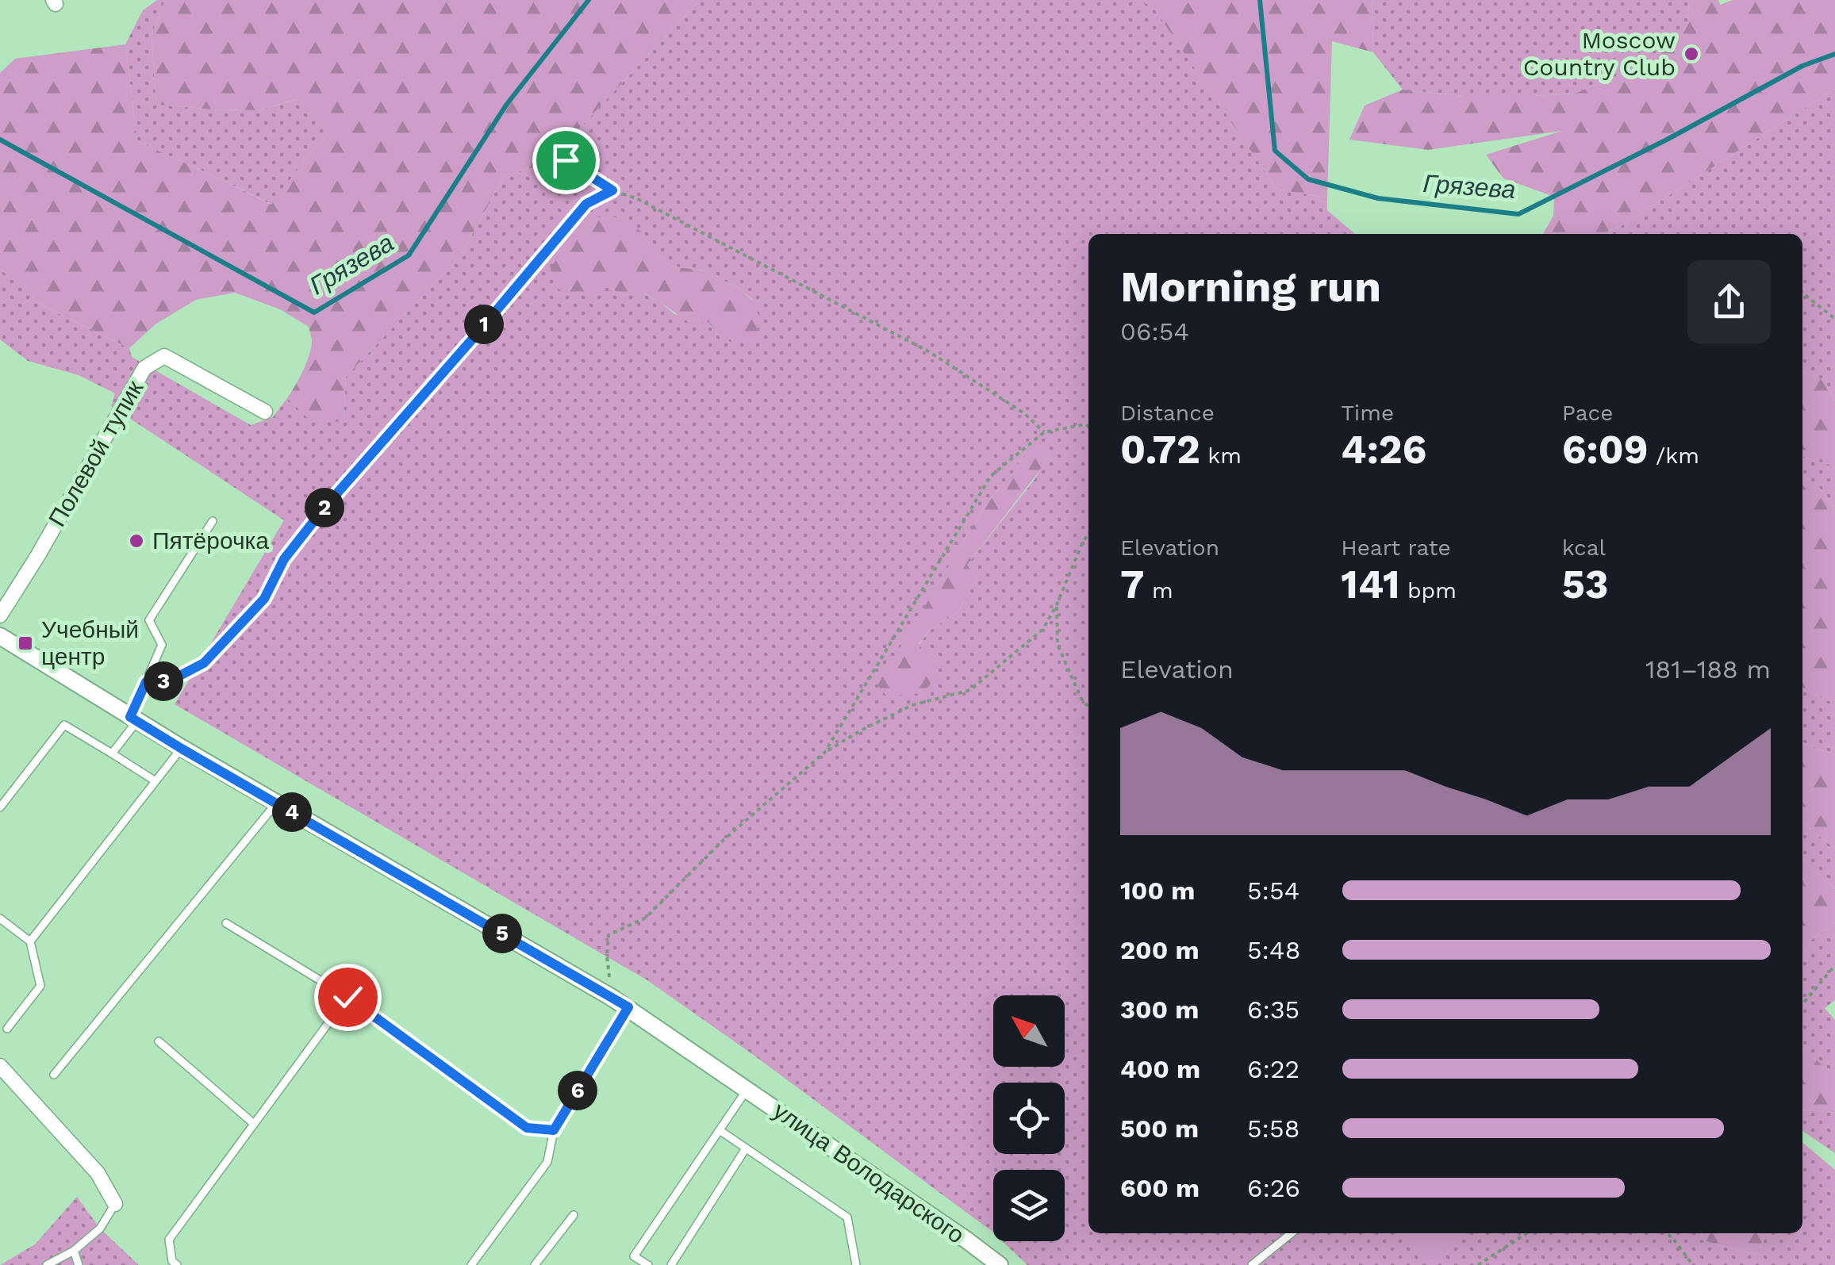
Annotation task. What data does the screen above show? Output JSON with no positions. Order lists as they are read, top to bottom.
{
  "streets": {
    "street": ["Полевой тупик", "улица Володарского"]
  },
  "water": ["Грязева"],
  "places": {
    "other": ["Moscow Country Club", "Пятёрочка"],
    "transit": ["Учебный центр"]
  },
  "north": "top left",
  "page": {
    "heading": ["Morning run", "06:54"],
    "pins": [
      "1",
      "2",
      "3",
      "4",
      "5",
      "6"
    ],
    "stats": [
      ["Distance", "0.72 km"],
      ["Time", "4:26"],
      ["Pace", "6:09 /km"],
      ["Elevation", "7 m"],
      ["Heart rate", "141 bpm"],
      ["kcal", "53"]
    ],
    "chart": ["Elevation", "181–188 m"],
    "list": [
      {
        "name": "100 m",
        "note": "5:54"
      },
      {
        "name": "200 m",
        "note": "5:48"
      },
      {
        "name": "300 m",
        "note": "6:35"
      },
      {
        "name": "400 m",
        "note": "6:22"
      },
      {
        "name": "500 m",
        "note": "5:58"
      },
      {
        "name": "600 m",
        "note": "6:26"
      }
    ]
  }
}
